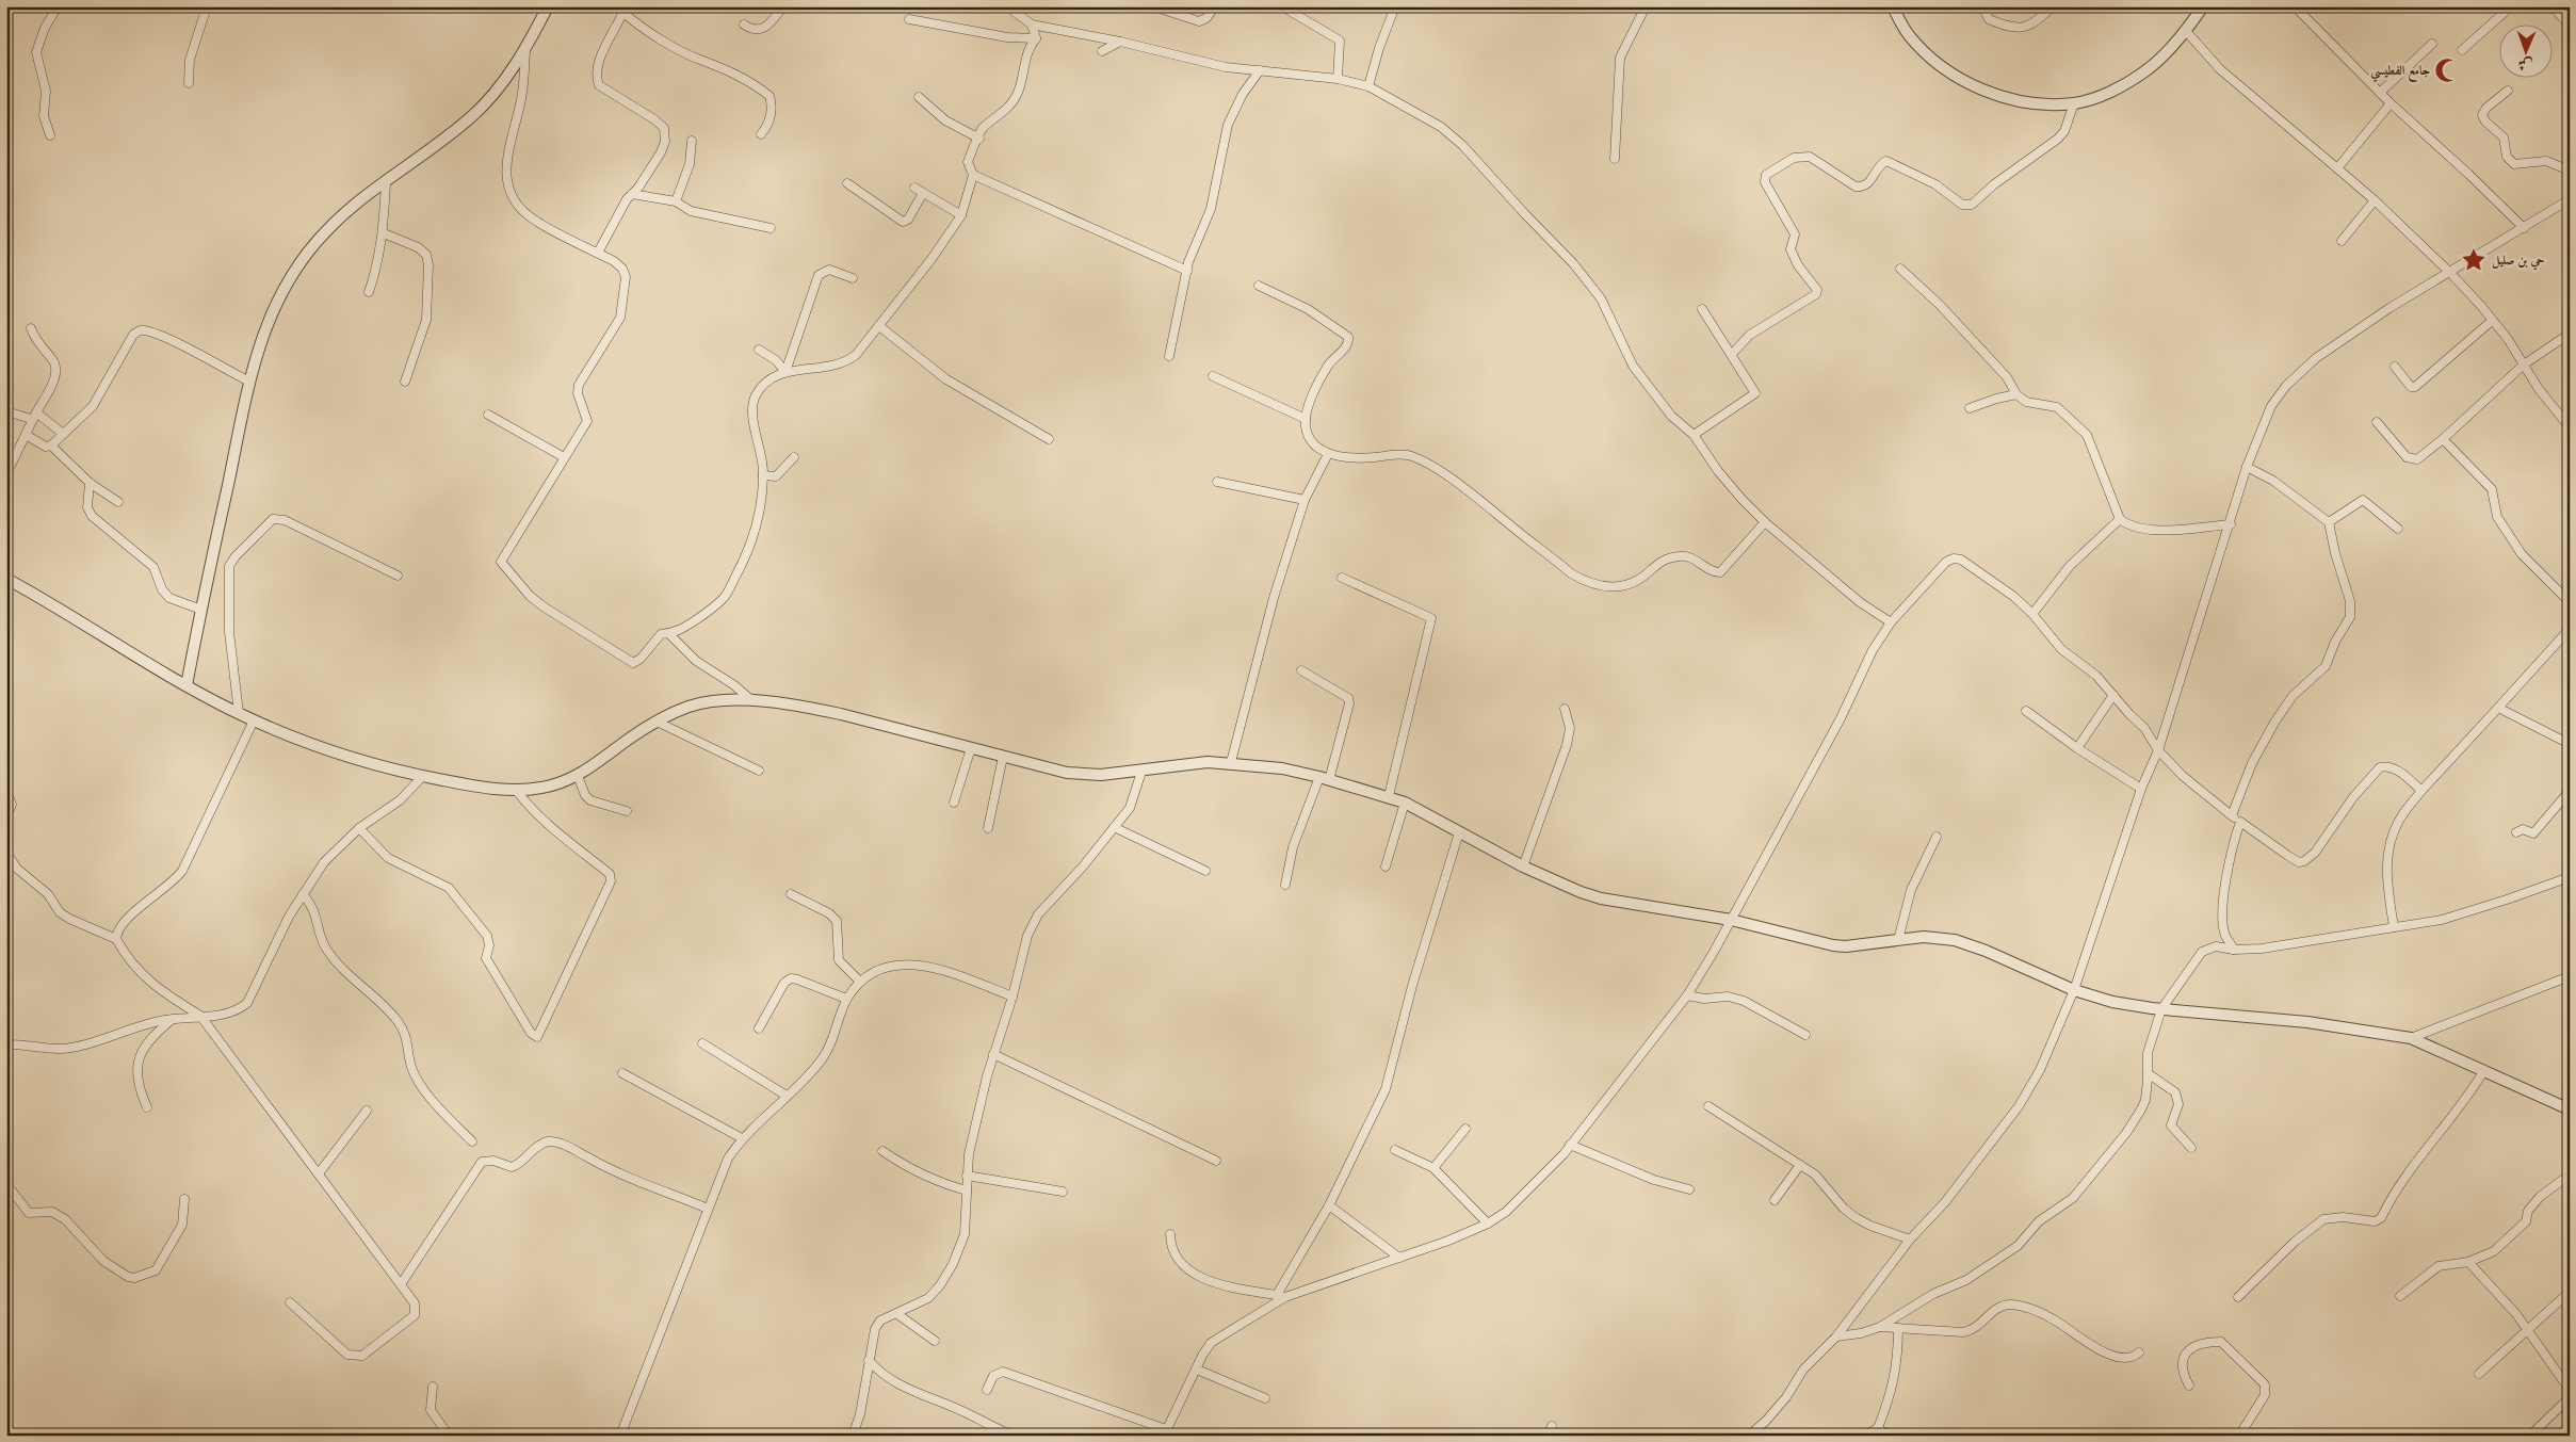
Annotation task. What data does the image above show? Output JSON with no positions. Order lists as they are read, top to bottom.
{
  "places": {
    "mosque": ["جامع الفطيسي"],
    "place": ["حي بن صليل"]
  },
  "north": "bottom"
}
